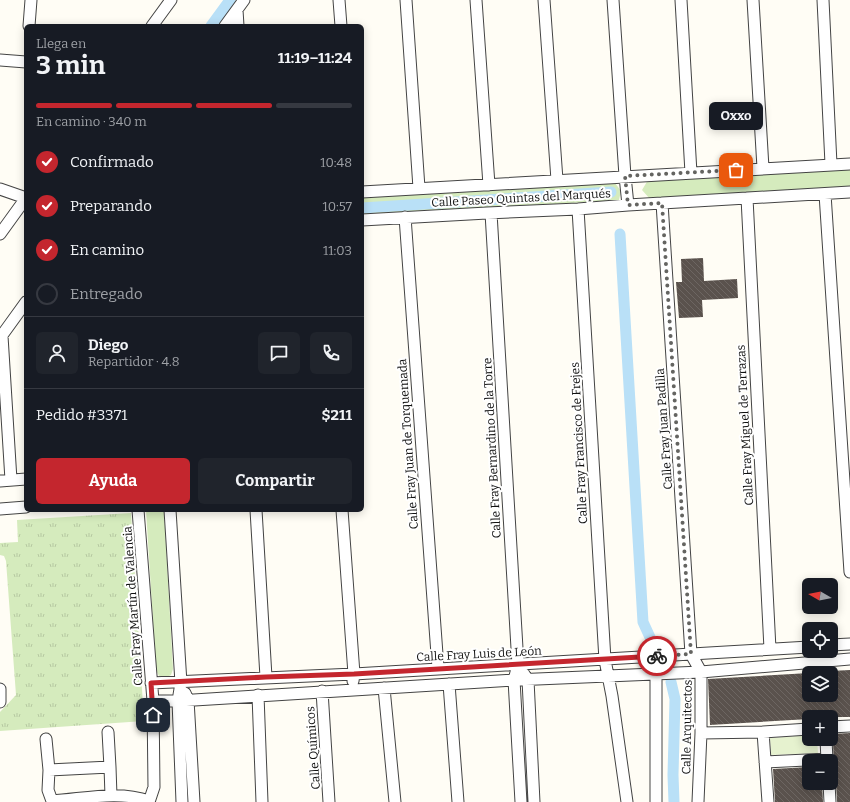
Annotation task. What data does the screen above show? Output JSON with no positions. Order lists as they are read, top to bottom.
{
  "streets": {
    "street": [
      "Calle Paseo Quintas del Marqués",
      "Calle Fray Miguel de Terrazas",
      "Calle Fray Juan Padilla",
      "Calle Fray Francisco de Frejes",
      "Calle Fray Juan de Torquemada",
      "Calle Fray Bernardino de la Torre",
      "Calle Fray Martín de Valencia",
      "Calle Fray Luis de León",
      "Calle Arquitectos",
      "Calle Químicos"
    ]
  },
  "crossings": [
    ["Calle Paseo Quintas del Marqués", "Calle Fray Miguel de Terrazas"],
    ["Calle Paseo Quintas del Marqués", "Calle Fray Juan Padilla"],
    ["Calle Paseo Quintas del Marqués", "Calle Fray Francisco de Frejes"],
    ["Calle Paseo Quintas del Marqués", "Calle Fray Juan de Torquemada"],
    ["Calle Paseo Quintas del Marqués", "Calle Fray Bernardino de la Torre"],
    ["Calle Fray Miguel de Terrazas", "Calle Fray Luis de León"],
    ["Calle Fray Juan Padilla", "Calle Fray Luis de León"],
    ["Calle Fray Juan Padilla", "Calle Arquitectos"],
    ["Calle Fray Francisco de Frejes", "Calle Fray Luis de León"],
    ["Calle Fray Juan de Torquemada", "Calle Fray Luis de León"],
    ["Calle Fray Bernardino de la Torre", "Calle Fray Luis de León"],
    ["Calle Fray Martín de Valencia", "Calle Fray Luis de León"],
    ["Calle Fray Luis de León", "Calle Arquitectos"]
  ],
  "places": ["Oxxo"],
  "north": "left",
  "page": {
    "heading": ["3 min", "Llega en", "11:19–11:24"],
    "panel": [
      "Diego",
      "Repartidor · 4.8",
      "Pedido #3371",
      "$211"
    ],
    "bar": "En camino · 340 m",
    "bubble": "Oxxo",
    "list": [
      ["Confirmado", "10:48"],
      ["Preparando", "10:57"],
      ["En camino", "11:03"],
      "Entregado"
    ],
    "buttons": ["Ayuda", "Compartir"],
    "map_buttons": ["+", "−"]
  }
}
